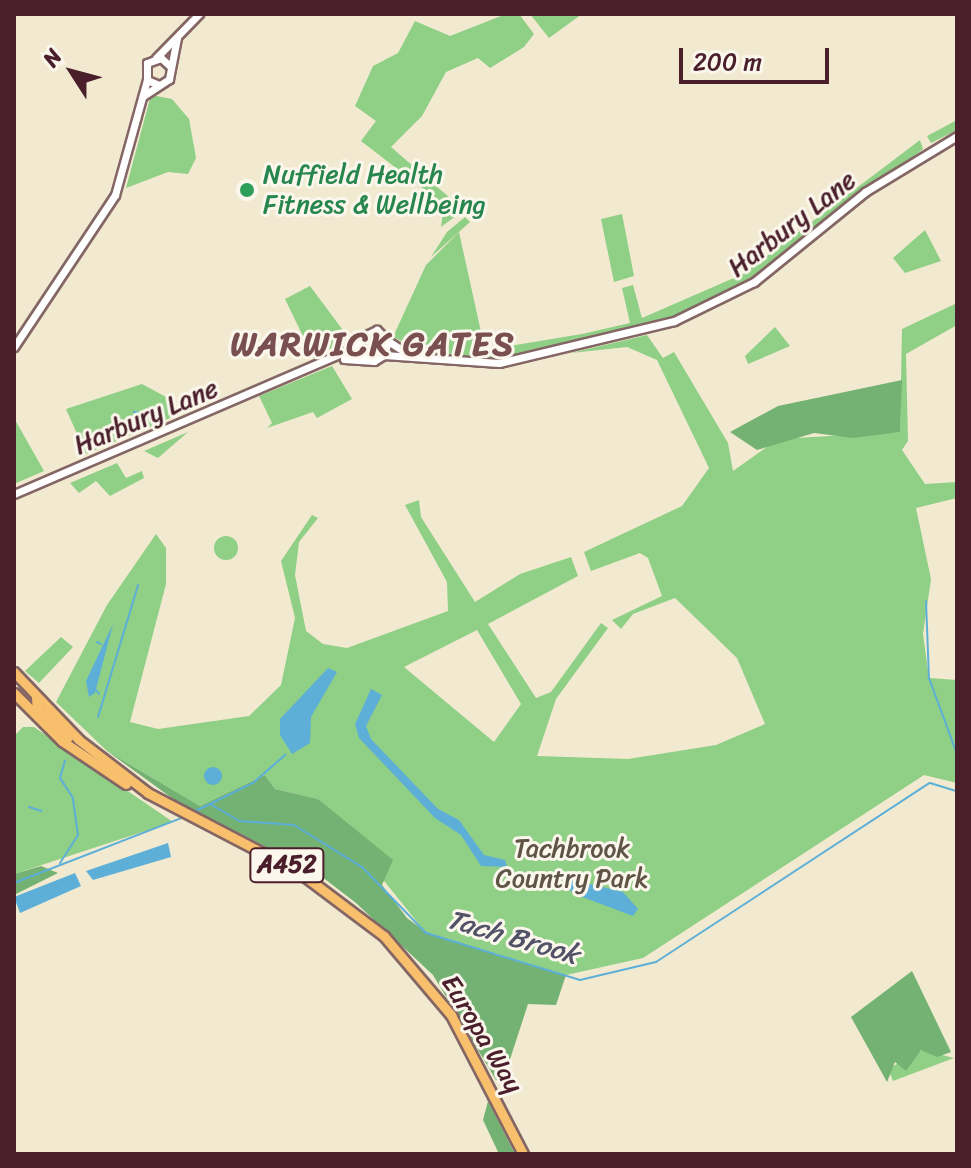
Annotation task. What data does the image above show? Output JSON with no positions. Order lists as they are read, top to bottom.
{
  "streets": {
    "highway": ["A452", "Europa Way"],
    "street": ["Harbury Lane"]
  },
  "districts": ["WARWICK GATES"],
  "water": ["Tach Brook"],
  "parks": ["Tachbrook Country Park"],
  "places": ["Nuffield Health Fitness & Wellbeing"],
  "scale_bar": "200 m",
  "north": "top left"
}
